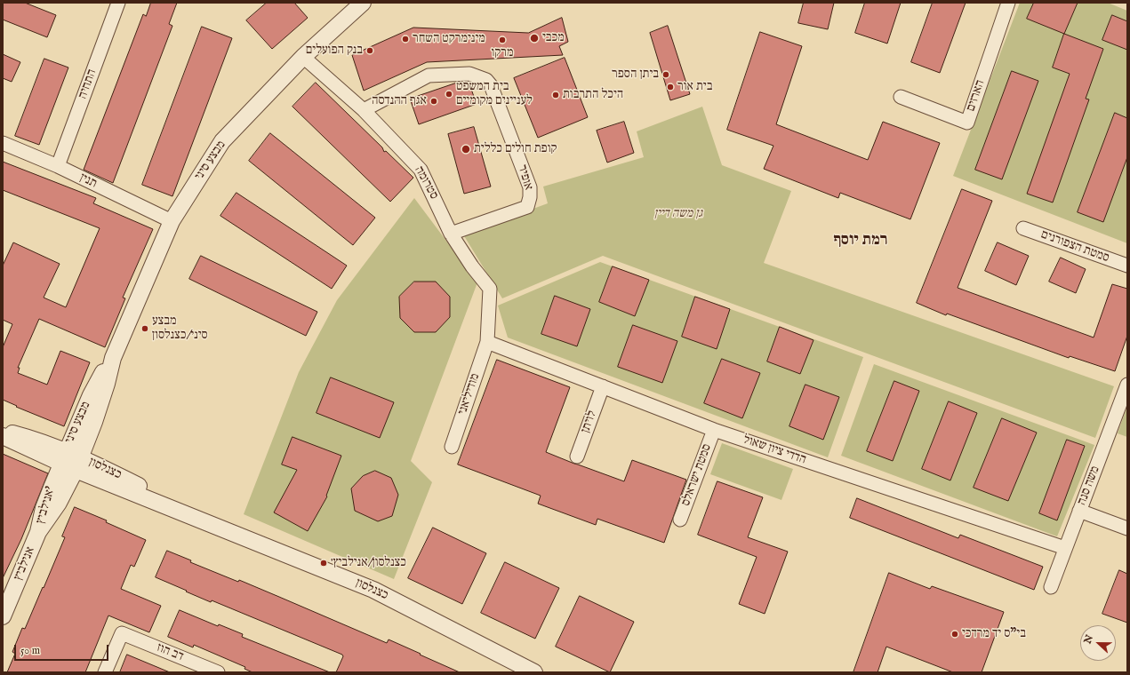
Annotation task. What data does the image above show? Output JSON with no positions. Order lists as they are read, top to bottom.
{
  "streets": {
    "street": [
      "התחיה",
      "הארזים",
      "מבצע סיני",
      "אופיר",
      "תנין",
      "סטרומה",
      "סמטת הצפורנים",
      "מודיליאני",
      "לויתן",
      "הדדי ציון שאול",
      "כצנלסון",
      "סמטת ישראלס",
      "משה סנה",
      "אנילביץ'",
      "אנילביץ",
      "דב הוז"
    ]
  },
  "crossings": [
    ["התחיה", "תנין"],
    ["מבצע סיני", "תנין"],
    ["מבצע סיני", "סטרומה"],
    ["מבצע סיני", "כצנלסון"],
    ["מבצע סיני", "אנילביץ'"],
    ["אופיר", "סטרומה"],
    ["סטרומה", "מודיליאני"],
    ["סטרומה", "הדדי ציון שאול"],
    ["מודיליאני", "הדדי ציון שאול"],
    ["לויתן", "הדדי ציון שאול"],
    ["הדדי ציון שאול", "סמטת ישראלס"],
    ["הדדי ציון שאול", "משה סנה"],
    ["כצנלסון", "אנילביץ'"],
    ["אנילביץ'", "אנילביץ"]
  ],
  "districts": ["רמת יוסף"],
  "parks": ["גן משה דיין"],
  "places": [
    "מכבי",
    "מינימרקט השחר",
    "מרקו",
    "בנק הפועלים",
    "ביתן הספר",
    "בית אור",
    "בית המשפט לעניינים מקומיים",
    "היכל התרבות",
    "אגף ההנדסה",
    "קופת חולים כללית",
    "מבצע סיני/כצנלסון",
    "כצנלסון/אנילביץ׳",
    "בי\"ס יד מרדכי"
  ],
  "scale_bar": "50 m",
  "north": "left"
}
